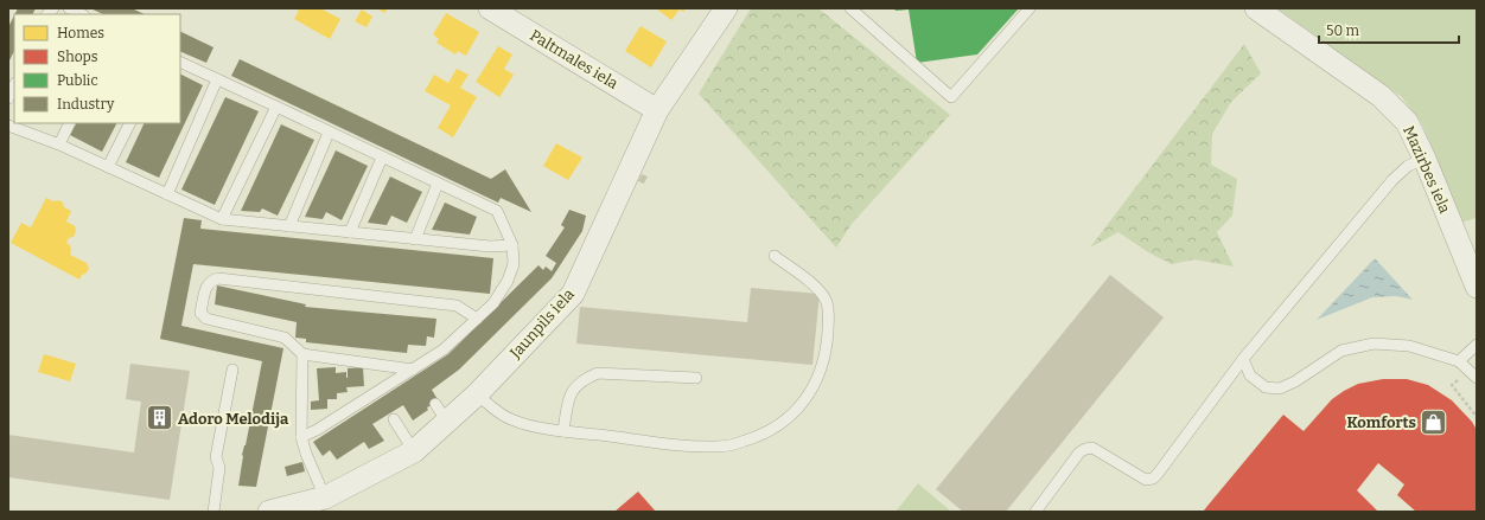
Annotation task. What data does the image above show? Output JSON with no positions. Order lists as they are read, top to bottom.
{
  "streets": {
    "street": ["Paltmales iela", "Mazirbes iela", "Jaunpils iela"]
  },
  "crossings": [
    ["Paltmales iela", "Jaunpils iela"]
  ],
  "places": {
    "building": ["Adoro Melodija"],
    "shop": ["Komforts"]
  },
  "legend": [
    "Homes",
    "Shops",
    "Public",
    "Industry"
  ],
  "scale_bar": "50 m"
}
